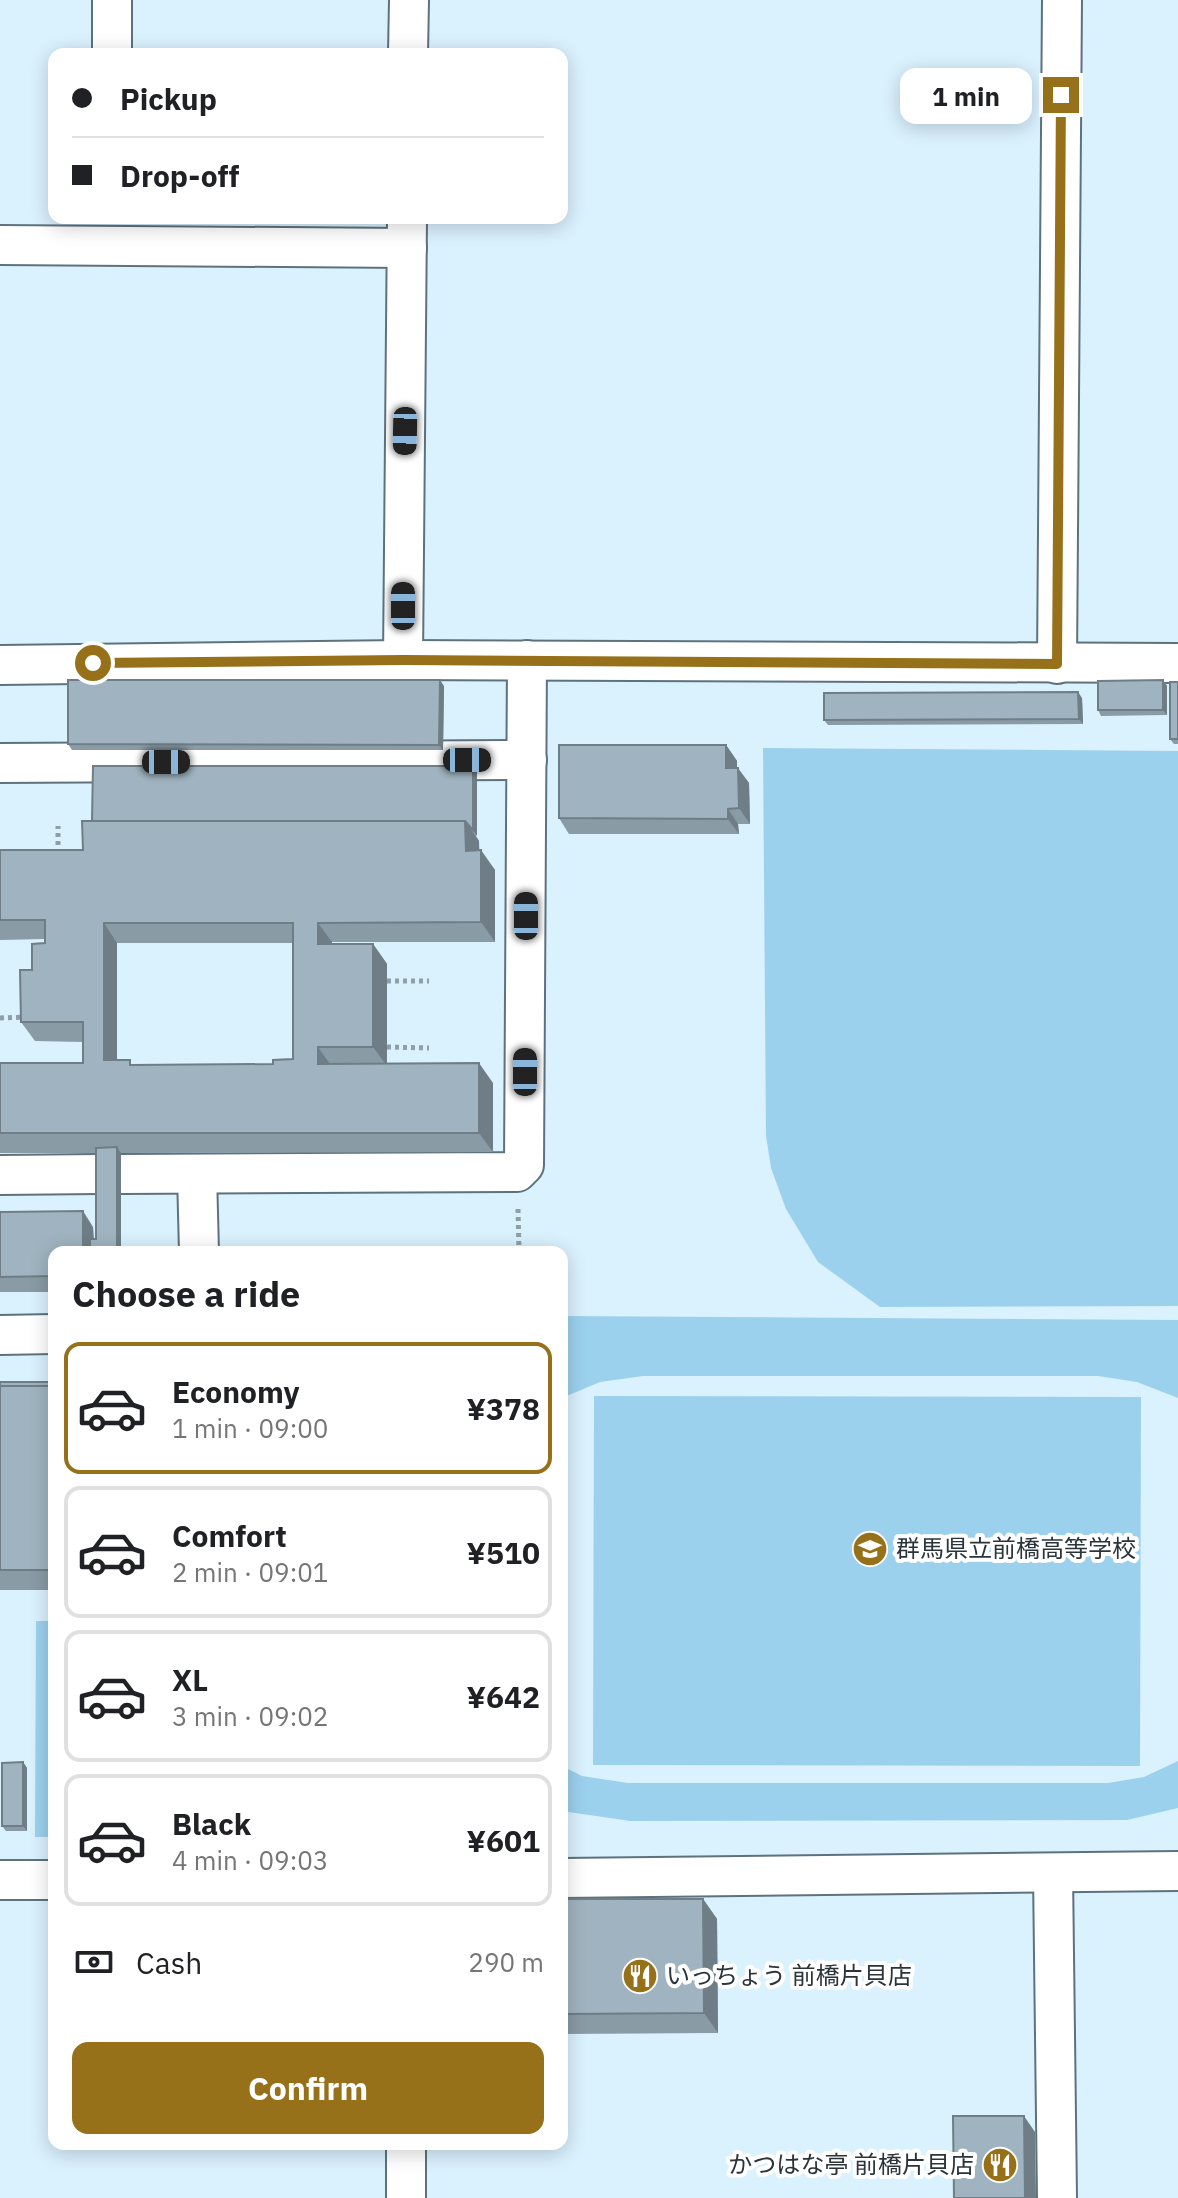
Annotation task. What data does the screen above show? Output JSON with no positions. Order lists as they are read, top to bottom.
{
  "places": {
    "school or university": ["群馬県立前橋高等学校"],
    "restaurant": ["いっちょう 前橋片貝店", "かつはな亭 前橋片貝店"]
  },
  "page": {
    "banner": ["Pickup", "Drop-off"],
    "bubble": "1 min",
    "heading": "Choose a ride",
    "list": [
      {
        "name": "Economy",
        "note": "1 min · 09:00",
        "value": "¥378"
      },
      {
        "name": "Comfort",
        "note": "2 min · 09:01",
        "value": "¥510"
      },
      {
        "name": "XL",
        "note": "3 min · 09:02",
        "value": "¥642"
      },
      {
        "name": "Black",
        "note": "4 min · 09:03",
        "value": "¥601"
      }
    ],
    "pay": ["Cash", "290 m"],
    "buttons": "Confirm"
  }
}
